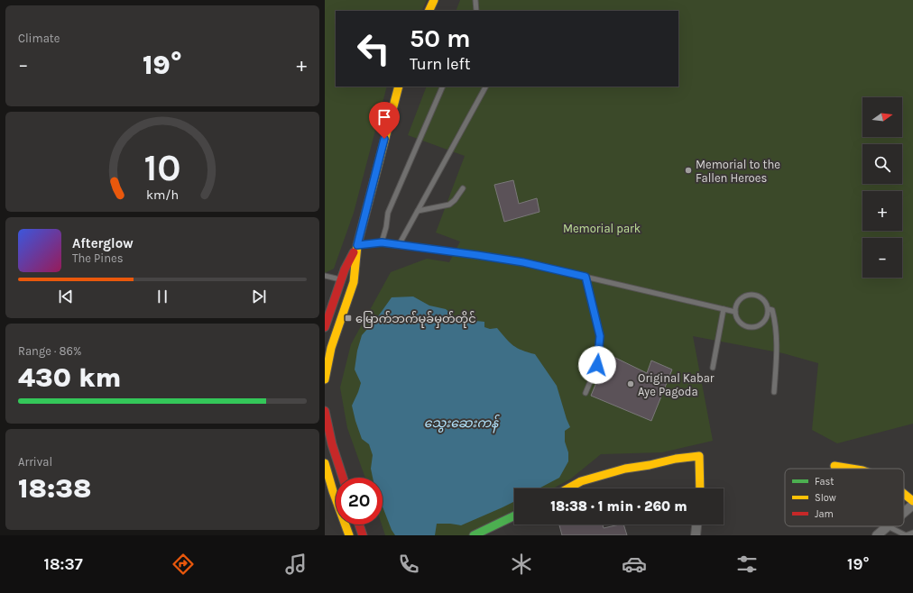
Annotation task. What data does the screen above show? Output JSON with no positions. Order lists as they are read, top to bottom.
{
  "water": ["သွေးဆေးကန်"],
  "parks": ["Memorial park"],
  "places": {
    "other": ["Memorial to the Fallen Heroes", "Original Kabar Aye Pagoda"],
    "transit": ["မြောက်ဘက်မုခ်မှတ်တိုင်"]
  },
  "legend": ["Fast", "Slow", "Jam"],
  "north": "right",
  "page": {
    "tile": [
      "Climate",
      ["Range · 86%", "430 km"],
      ["Arrival", "18:38"]
    ],
    "turn": ["50 m", "Turn left"],
    "heat": ["−", "19°", "+"],
    "map_buttons": ["+", "−"],
    "song": ["Afterglow", "The Pines"],
    "limit": "20",
    "trip": "18:38 · 1 min · 260 m",
    "tabs": ["18:37", "19°"],
    "gauge": ["10", "km/h"]
  }
}
